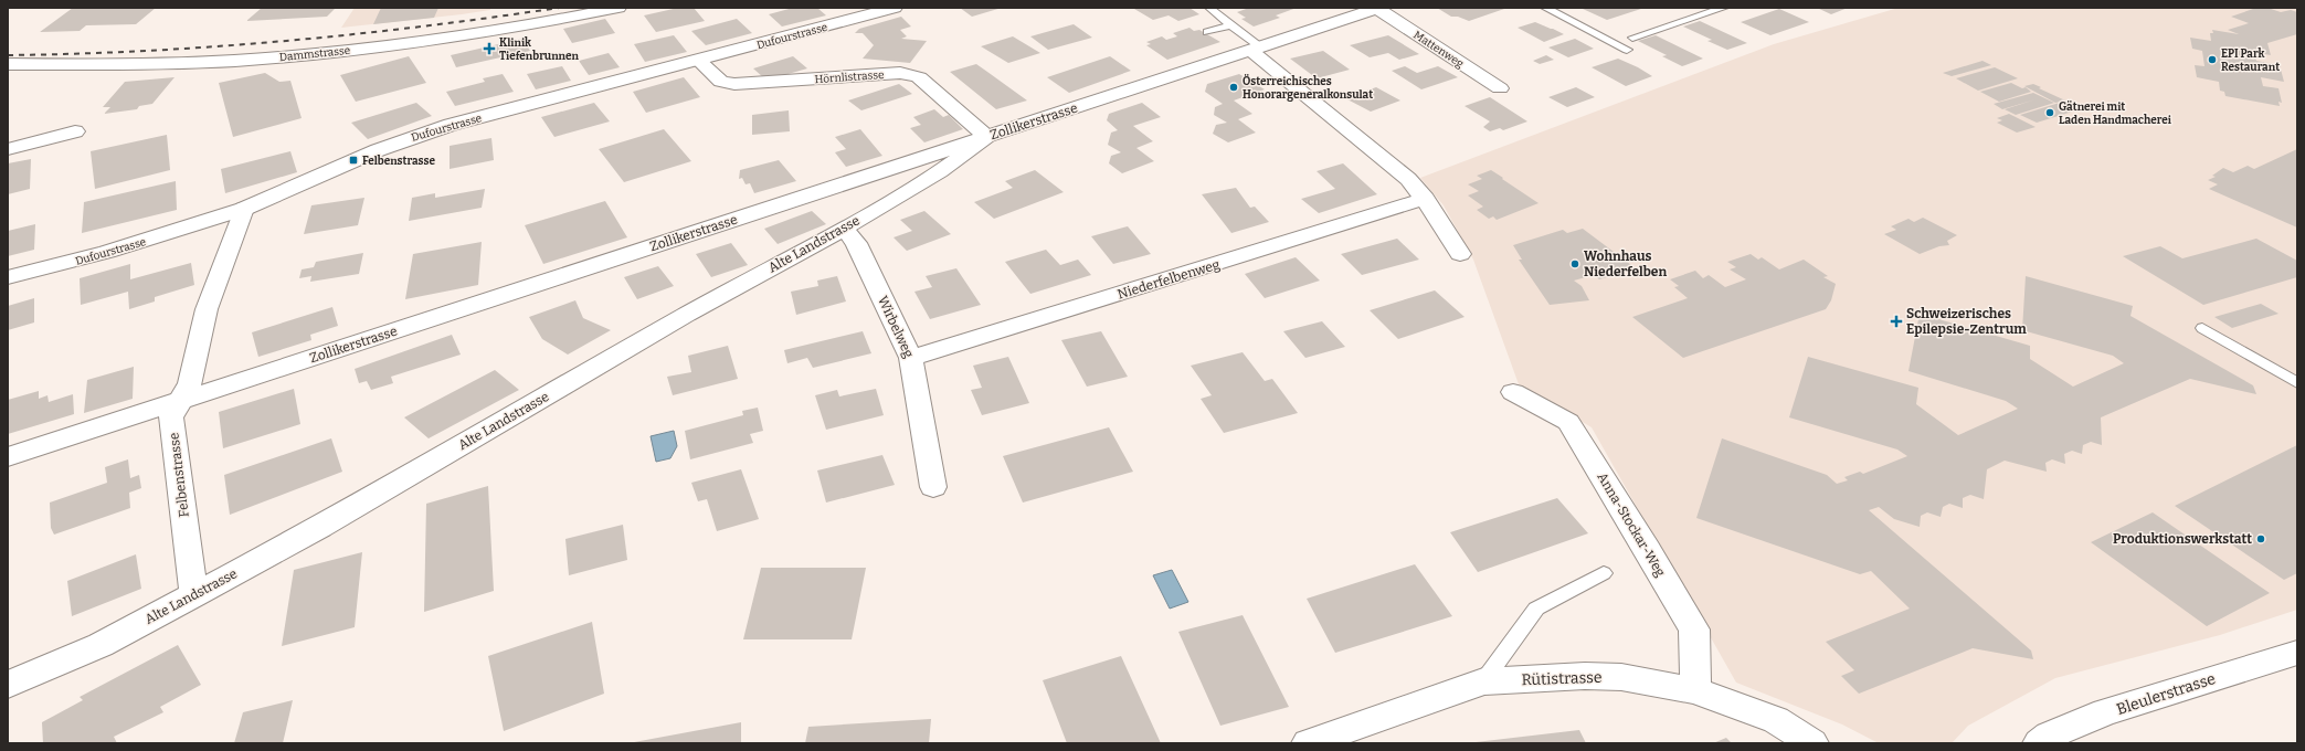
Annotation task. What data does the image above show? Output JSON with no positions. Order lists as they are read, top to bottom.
{
  "streets": {
    "street": [
      "Dufourstrasse",
      "Mattenweg",
      "Dammstrasse",
      "Hörnlistrasse",
      "Zollikerstrasse",
      "Alte Landstrasse",
      "Niederfelbenweg",
      "Wirbelweg",
      "Felbenstrasse",
      "Anna-Stockar-Weg",
      "Rütistrasse",
      "Bleulerstrasse"
    ]
  },
  "crossings": [
    ["Dufourstrasse", "Hörnlistrasse"],
    ["Dufourstrasse", "Felbenstrasse"],
    ["Mattenweg", "Zollikerstrasse"],
    ["Hörnlistrasse", "Zollikerstrasse"],
    ["Hörnlistrasse", "Alte Landstrasse"],
    ["Zollikerstrasse", "Alte Landstrasse"],
    ["Zollikerstrasse", "Felbenstrasse"],
    ["Alte Landstrasse", "Wirbelweg"],
    ["Alte Landstrasse", "Felbenstrasse"],
    ["Niederfelbenweg", "Wirbelweg"],
    ["Anna-Stockar-Weg", "Rütistrasse"]
  ],
  "places": {
    "health": ["Klinik Tiefenbrunnen", "Schweizerisches Epilepsie-Zentrum"],
    "other": [
      "EPI Park Restaurant",
      "Österreichisches Honorargeneralkonsulat",
      "Gätnerei mit Laden Handmacherei",
      "Wohnhaus Niederfelben",
      "Produktionswerkstatt"
    ],
    "transit": ["Felbenstrasse"]
  }
}
